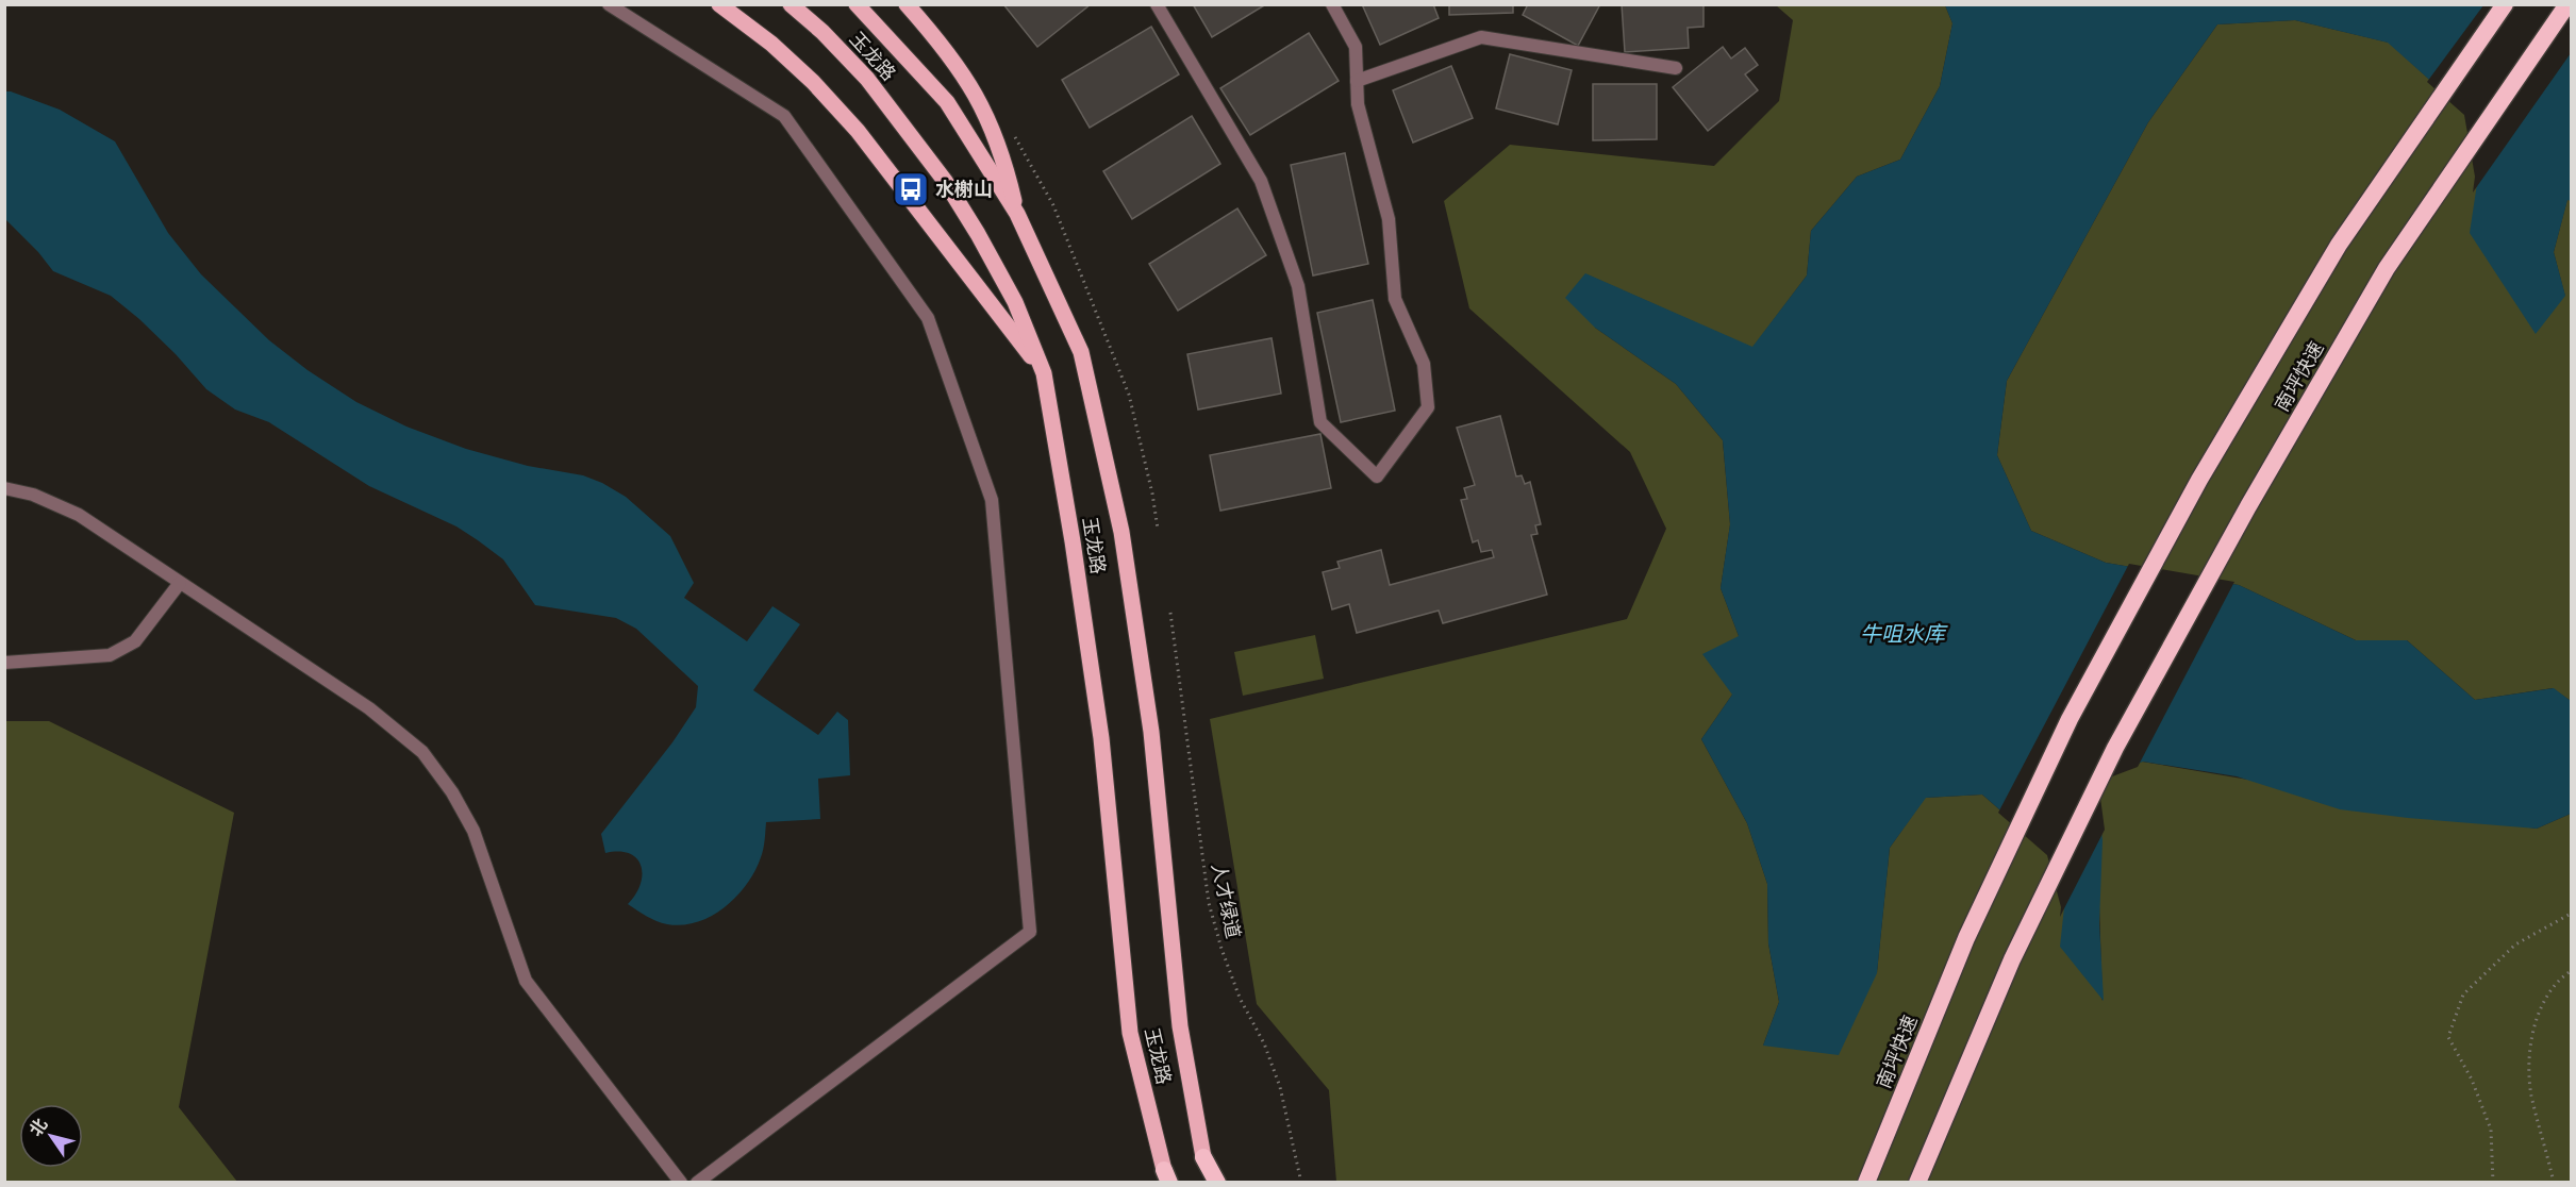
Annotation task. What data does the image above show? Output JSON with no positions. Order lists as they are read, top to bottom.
{
  "streets": {
    "highway": ["南坪快速"],
    "main road": ["玉龙路"],
    "path": ["人才绿道"]
  },
  "water": ["牛咀水库"],
  "places": {
    "bus stop": ["水榭山"]
  },
  "north": "top left"
}
